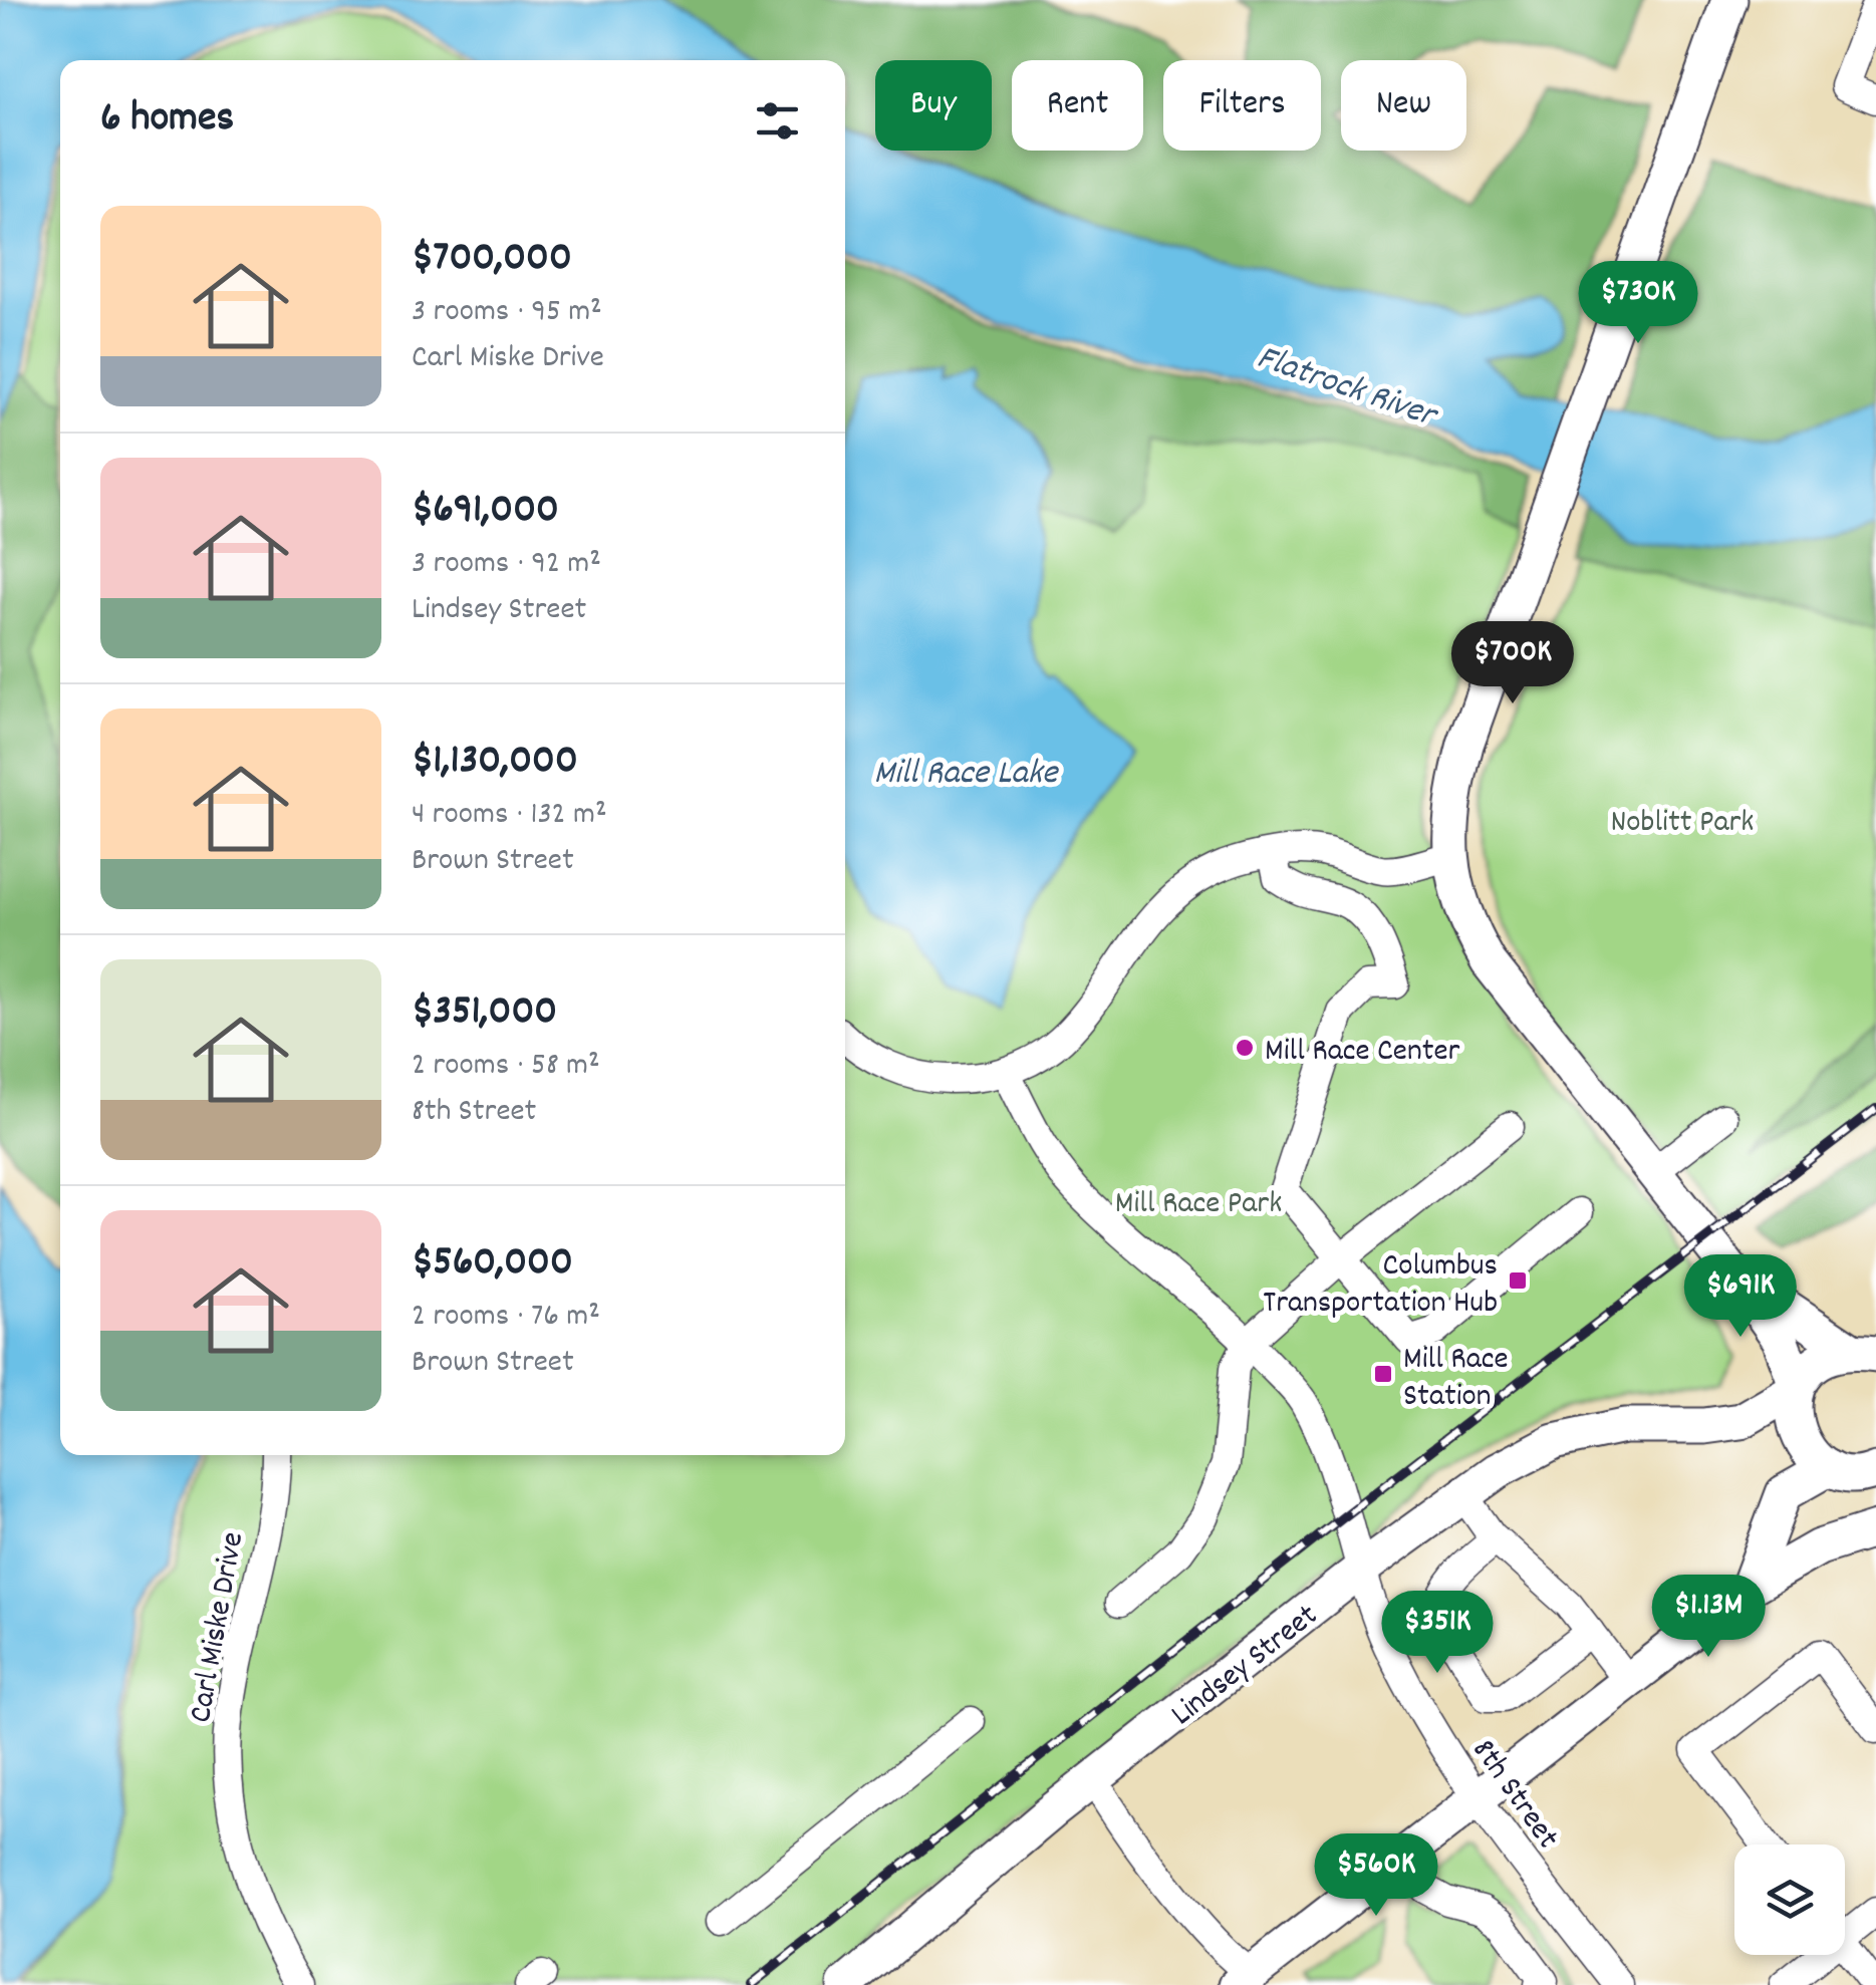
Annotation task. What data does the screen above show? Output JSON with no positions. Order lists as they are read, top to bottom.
{
  "streets": {
    "main road": ["Lindsey Street"],
    "street": ["Carl Miske Drive", "8th Street"]
  },
  "crossings": [
    ["Lindsey Street", "8th Street"]
  ],
  "water": ["Flatrock River", "Mill Race Lake"],
  "parks": ["Noblitt Park", "Mill Race Park"],
  "places": {
    "other": ["Mill Race Center"],
    "transit": ["Columbus Transportation Hub", "Mill Race Station"]
  },
  "page": {
    "chip": [
      "Buy",
      "Rent",
      "Filters",
      "New"
    ],
    "heading": "6 homes",
    "list": [
      {
        "name": "$700,000",
        "note": "3 rooms · 95 m² · Carl Miske Drive"
      },
      {
        "name": "$691,000",
        "note": "3 rooms · 92 m² · Lindsey Street"
      },
      {
        "name": "$1,130,000",
        "note": "4 rooms · 132 m² · Brown Street"
      },
      {
        "name": "$351,000",
        "note": "2 rooms · 58 m² · 8th Street"
      },
      {
        "name": "$560,000",
        "note": "2 rooms · 76 m² · Brown Street"
      }
    ],
    "price": [
      "$730K",
      "$700K",
      "$691K",
      "$1.13M",
      "$351K",
      "$560K"
    ]
  }
}
